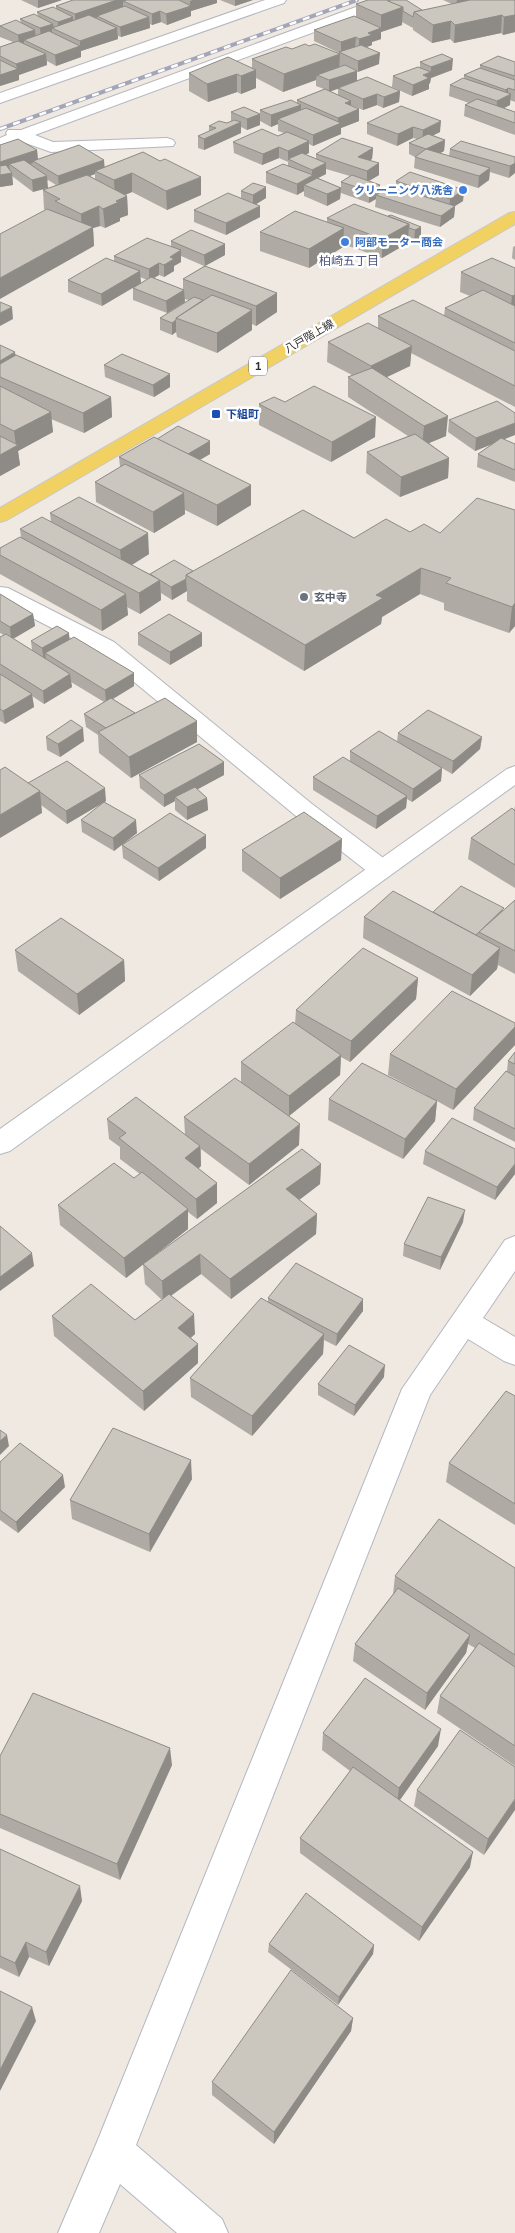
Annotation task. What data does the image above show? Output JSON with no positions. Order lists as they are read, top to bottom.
{
  "streets": {
    "main road": ["八戸階上線", "1"]
  },
  "districts": ["柏崎五丁目"],
  "places": {
    "other": ["クリーニング八洗舎", "阿部モーター商会", "玄中寺"],
    "transit": ["下組町"]
  }
}
